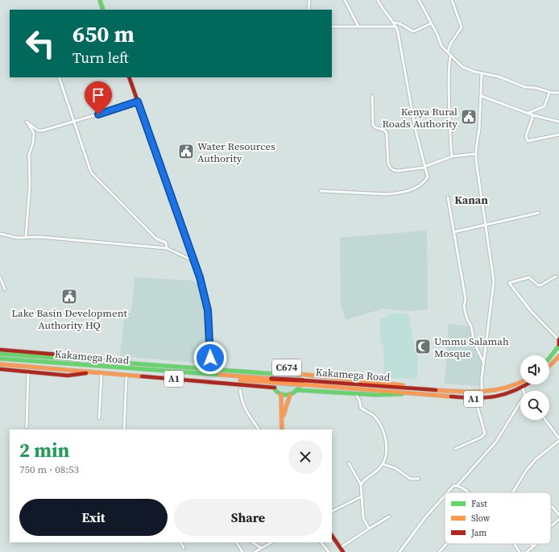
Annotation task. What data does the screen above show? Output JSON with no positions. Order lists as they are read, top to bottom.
{
  "streets": {
    "main road": ["Kakamega Road", "C674", "A1"]
  },
  "crossings": [
    ["Kakamega Road", "A1"],
    ["C674", "A1"]
  ],
  "districts": ["Kanan"],
  "places": {
    "public building": ["Kenya Rural Roads Authority", "Water Resources Authority", "Lake Basin Development Authority HQ"],
    "mosque": ["Ummu Salamah Mosque"]
  },
  "legend": ["Fast", "Slow", "Jam"],
  "page": {
    "turn": ["650 m", "Turn left"],
    "heading": ["2 min", "750 m · 08:53"],
    "buttons": ["Exit", "Share"]
  }
}
